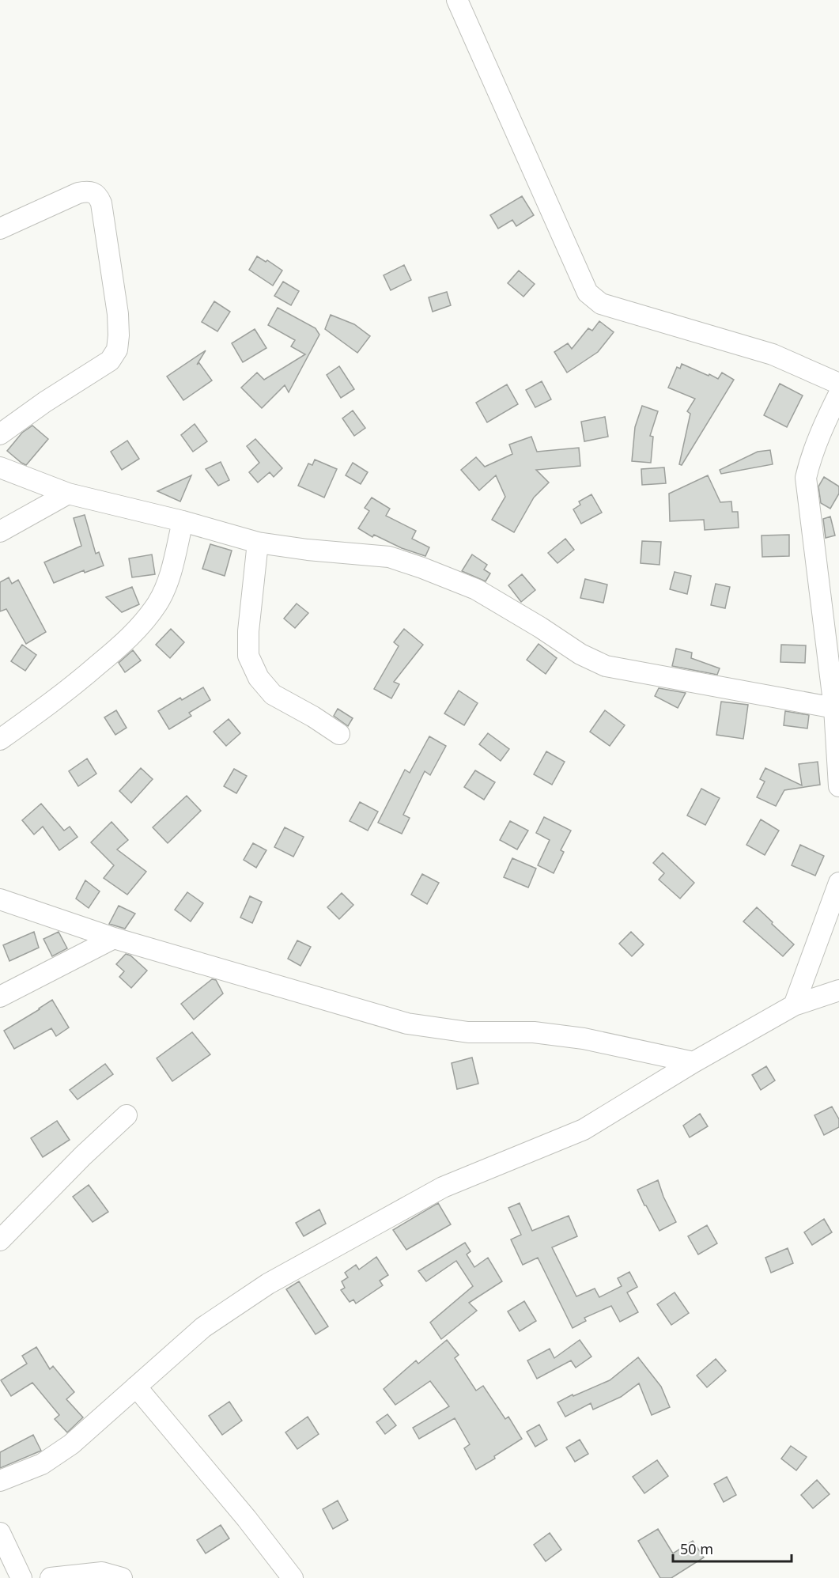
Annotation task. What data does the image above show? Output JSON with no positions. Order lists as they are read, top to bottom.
{
  "scale_bar": "50 m"
}
